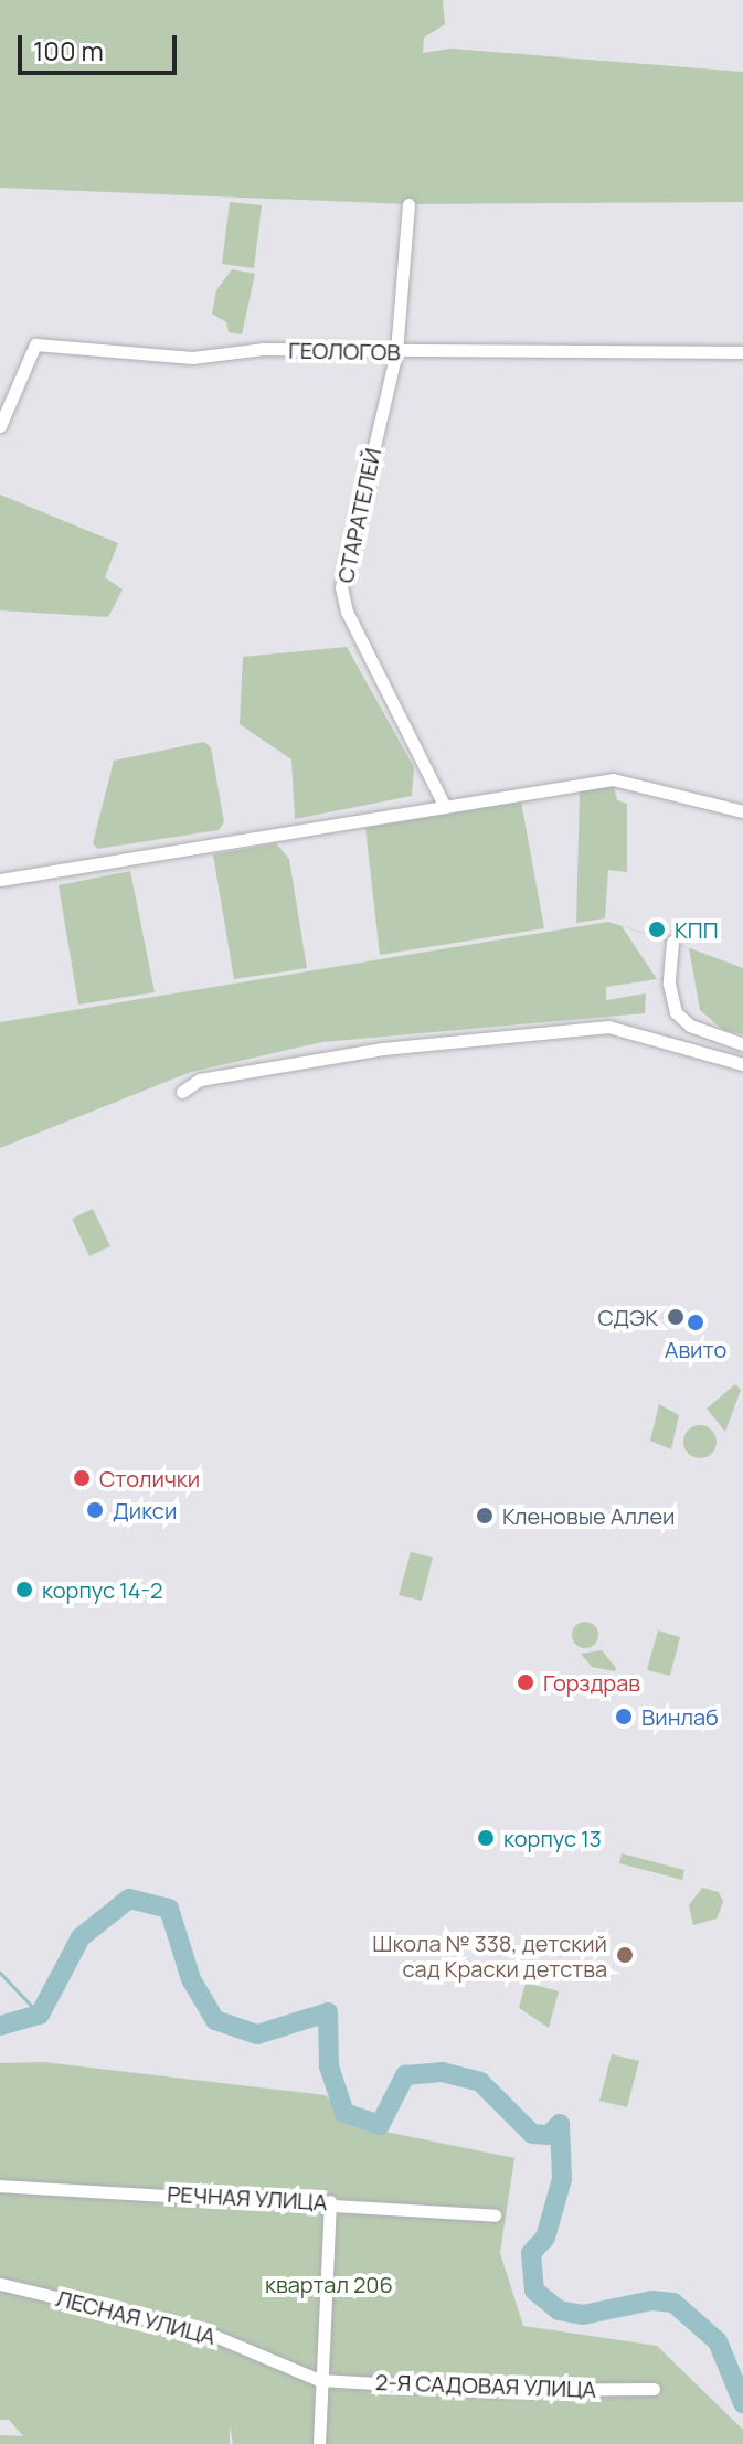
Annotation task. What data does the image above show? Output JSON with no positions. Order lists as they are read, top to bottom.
{
  "streets": {
    "street": [
      "ГЕОЛОГОВ",
      "СТАРАТЕЛЕЙ",
      "РЕЧНАЯ УЛИЦА",
      "ЛЕСНАЯ УЛИЦА",
      "2-Я САДОВАЯ УЛИЦА"
    ]
  },
  "crossings": [
    ["ГЕОЛОГОВ", "СТАРАТЕЛЕЙ"],
    ["ЛЕСНАЯ УЛИЦА", "2-Я САДОВАЯ УЛИЦА"]
  ],
  "parks": ["квартал 206"],
  "places": [
    "КПП",
    "СДЭК",
    "Авито",
    "Столички",
    "Дикси",
    "Кленовые Аллеи",
    "корпус 14-2",
    "Горздрав",
    "Винлаб",
    "корпус 13",
    "Школа № 338, детский сад Краски детства"
  ],
  "scale_bar": "100 m"
}
